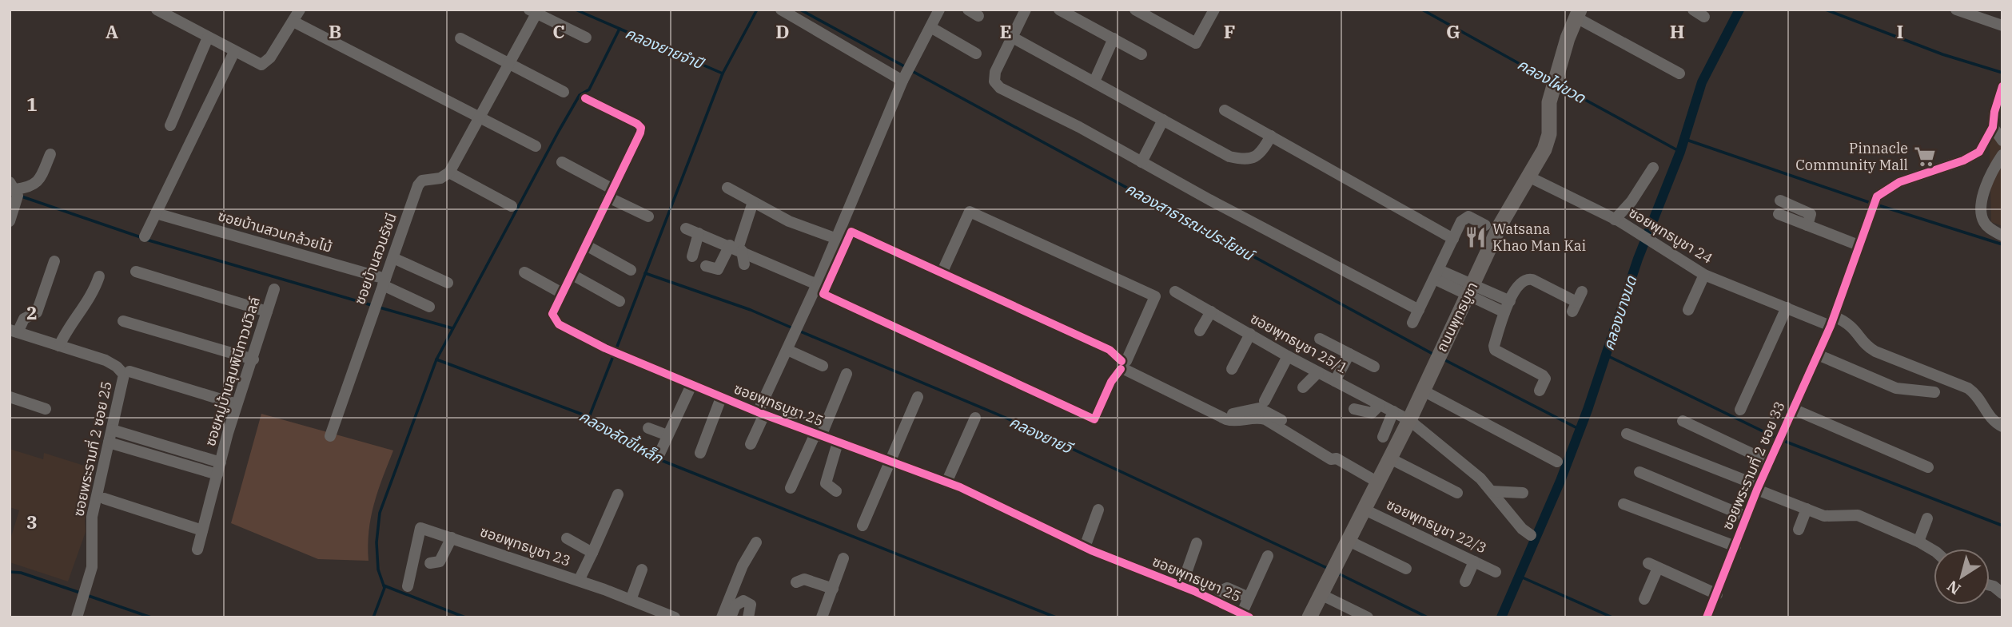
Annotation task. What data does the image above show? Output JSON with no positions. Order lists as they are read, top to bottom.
{
  "streets": {
    "main road": ["ถนนพุทธบูชา"],
    "street": [
      "ซอยบ้านสวนกล้วยไม้",
      "ซอยพุทธบูชา 24",
      "ซอยบ้านสวนรัชนี",
      "ซอยพุทธบูชา 25/1",
      "ซอยหมู่บ้านลุมพินีทาวน์วิลล์",
      "ซอยพุทธบูชา 25",
      "ซอยพระรามที่ 2 ซอย 25",
      "ซอยพระรามที่ 2 ซอย 33",
      "ซอยพุทธบูชา 22/3",
      "ซอยพุทธบูชา 23"
    ]
  },
  "crossings": [
    ["ซอยบ้านสวนกล้วยไม้", "ซอยบ้านสวนรัชนี"],
    ["ซอยพุทธบูชา 24", "ถนนพุทธบูชา"],
    ["ซอยพุทธบูชา 24", "ซอยพระรามที่ 2 ซอย 33"],
    ["ถนนพุทธบูชา", "ซอยพุทธบูชา 25/1"],
    ["ถนนพุทธบูชา", "ซอยพุทธบูชา 22/3"],
    ["ซอยหมู่บ้านลุมพินีทาวน์วิลล์", "ซอยพระรามที่ 2 ซอย 25"]
  ],
  "water": [
    "คลองยายจำปี",
    "คลองไผ่ขวด",
    "คลองสาธารณะประโยชน์",
    "คลองบางมด",
    "คลองยายวี",
    "คลองลัดขี้เหล็ก"
  ],
  "places": {
    "supermarket": ["Pinnacle Community Mall"],
    "restaurant": ["Watsana Khao Man Kai"]
  },
  "north": "bottom left",
  "grid": {
    "columns": [
      "A",
      "B",
      "C",
      "D",
      "E",
      "F",
      "G",
      "H",
      "I"
    ],
    "rows": ["1", "2", "3"]
  }
}
